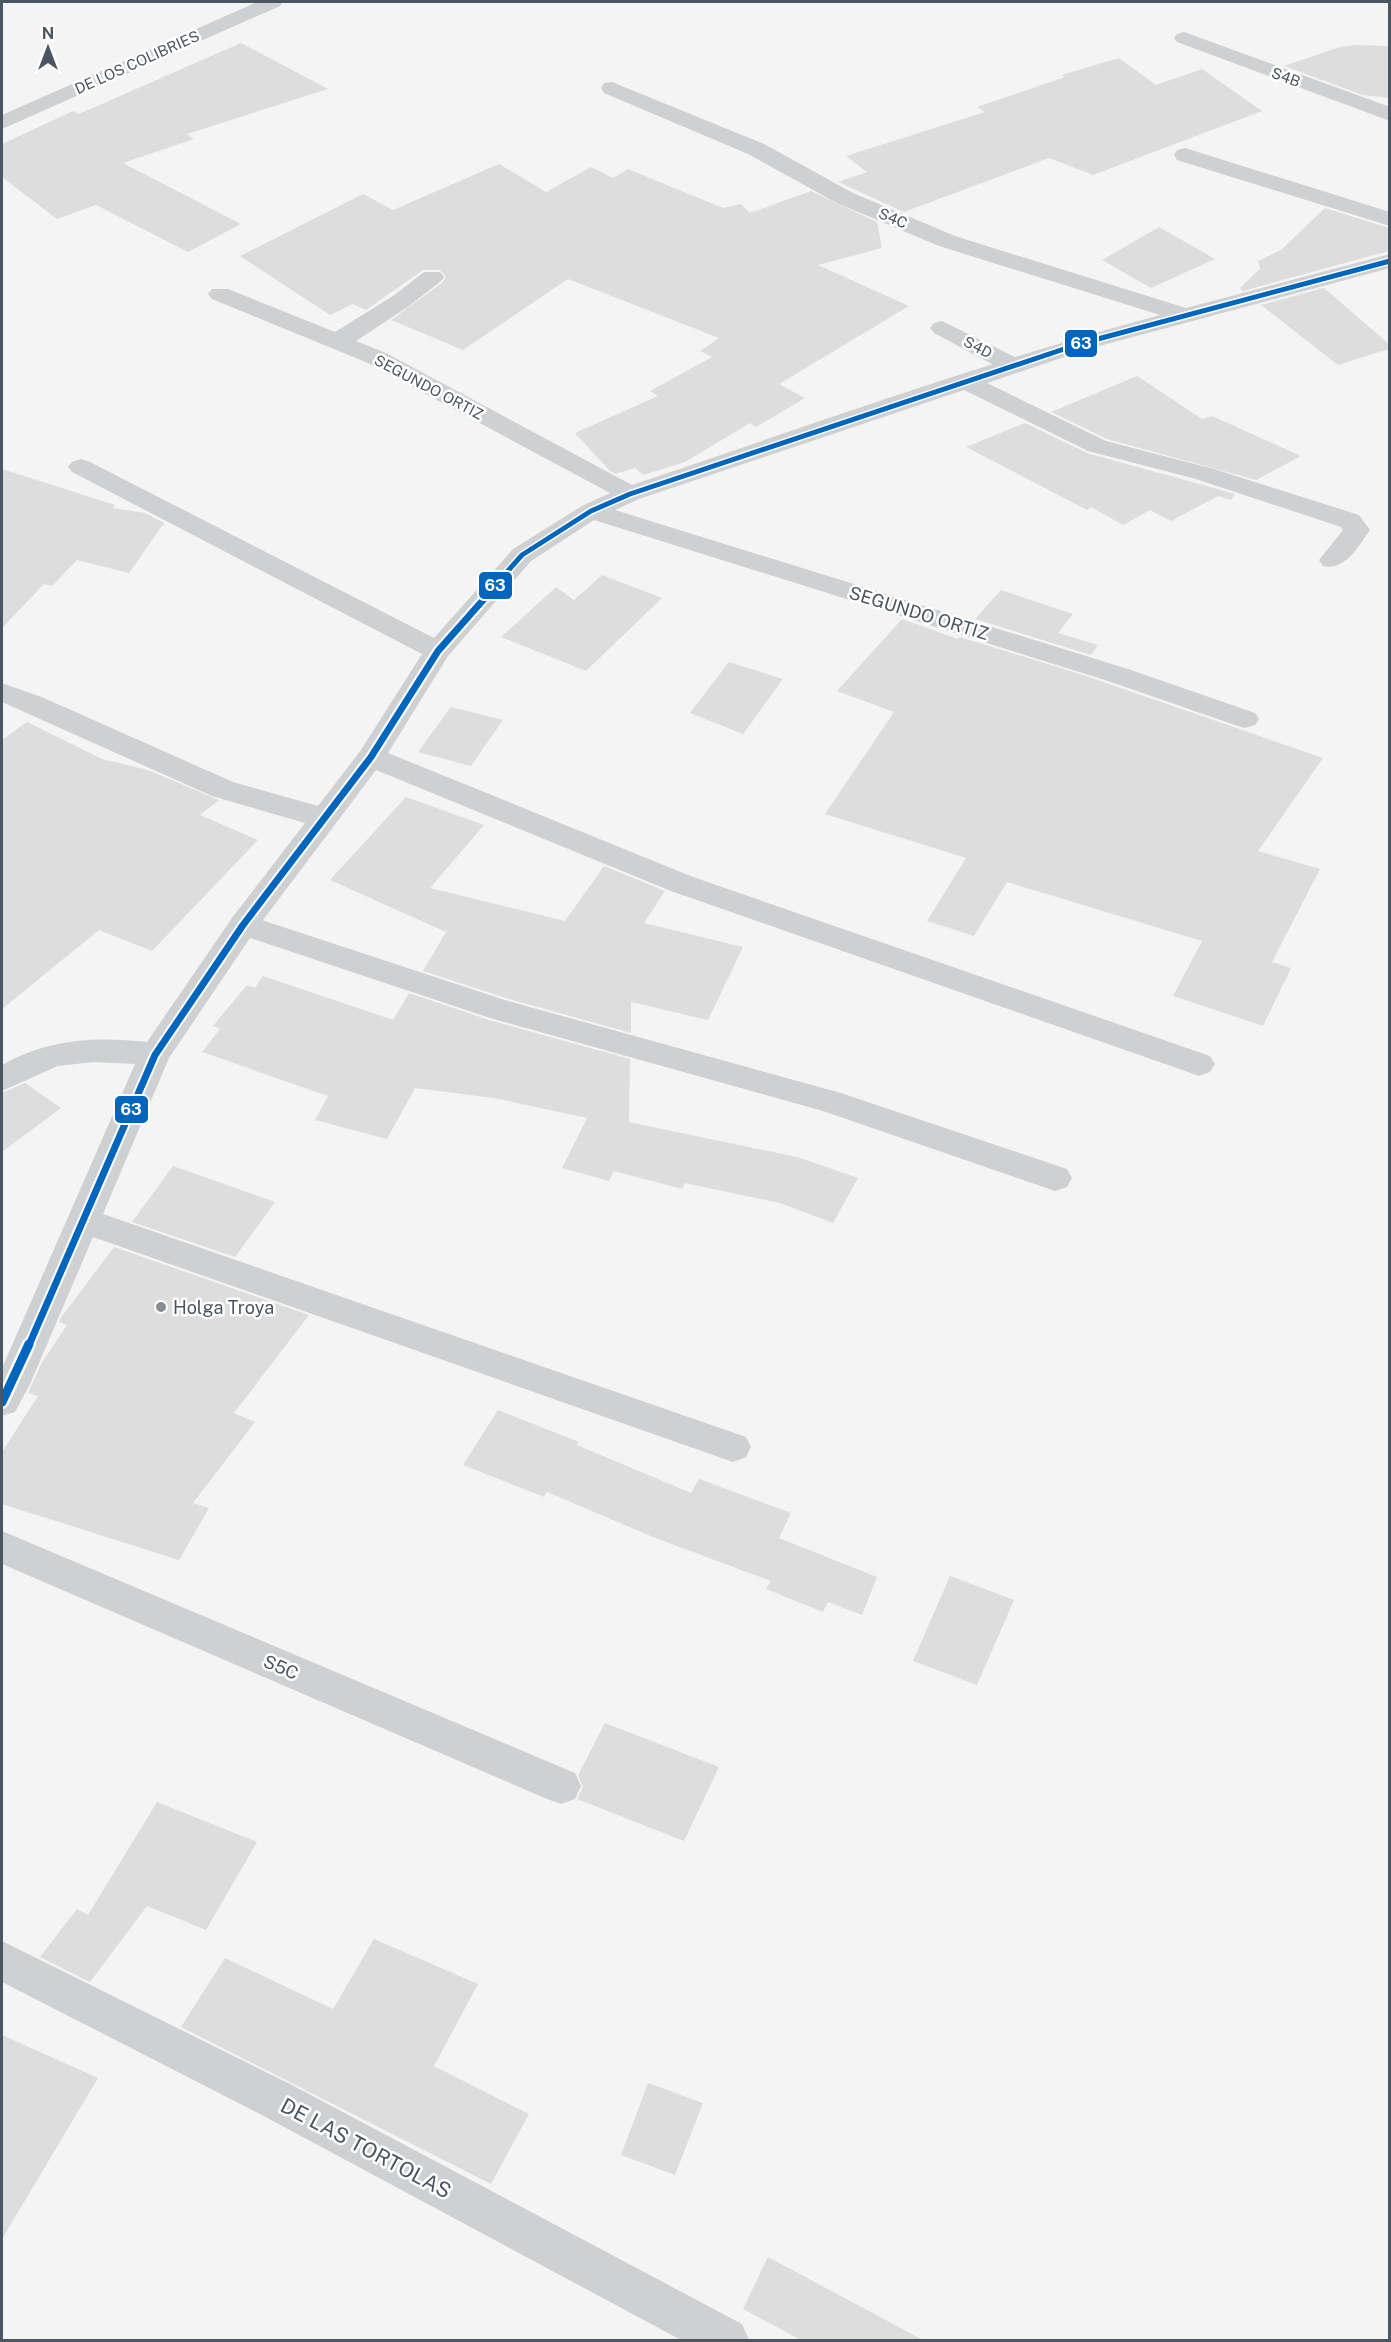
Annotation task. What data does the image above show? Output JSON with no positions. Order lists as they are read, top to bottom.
{
  "streets": {
    "street": [
      "DE LOS COLIBRIES",
      "S4B",
      "S4C",
      "S4D",
      "SEGUNDO ORTIZ",
      "S5C",
      "DE LAS TORTOLAS"
    ]
  },
  "places": ["Holga Troya"],
  "lines": ["transit line 63"],
  "north": "top"
}
